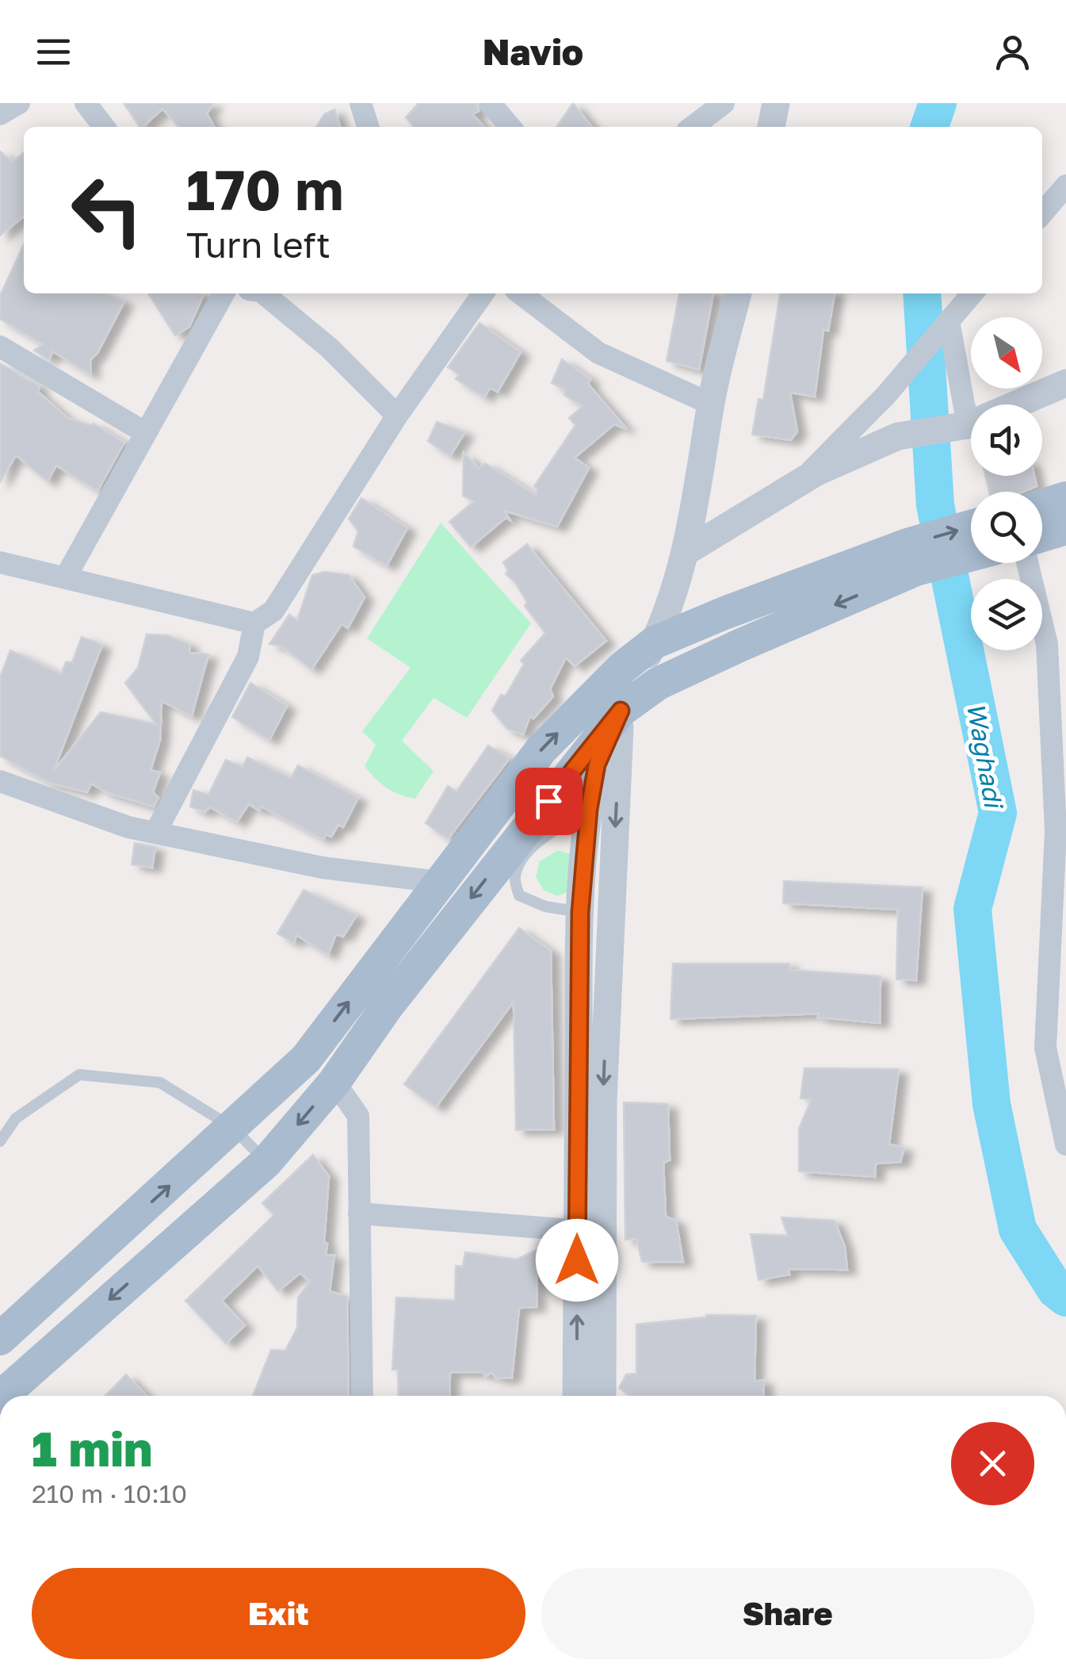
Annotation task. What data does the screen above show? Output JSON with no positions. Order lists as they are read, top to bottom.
{
  "water": ["Waghadi"],
  "north": "bottom right",
  "page": {
    "header": "Navio",
    "turn": ["170 m", "Turn left"],
    "heading": ["1 min", "210 m · 10:10"],
    "buttons": ["Exit", "Share"]
  }
}
